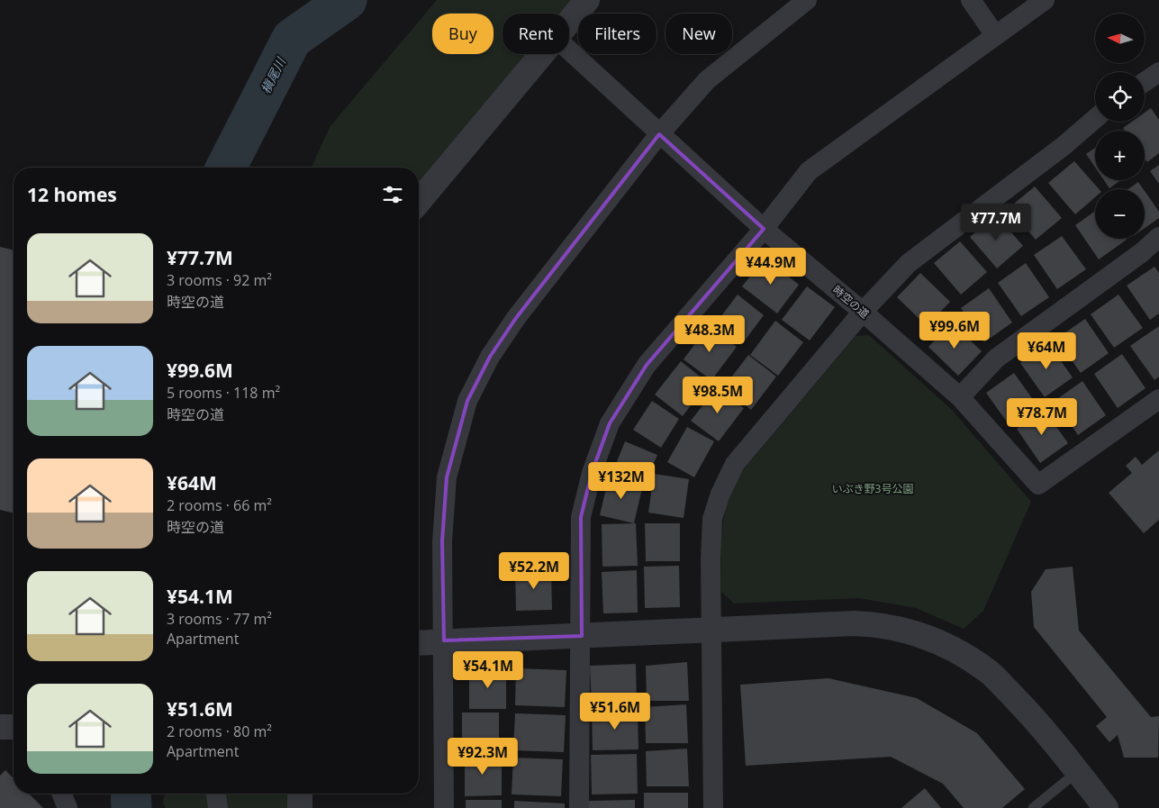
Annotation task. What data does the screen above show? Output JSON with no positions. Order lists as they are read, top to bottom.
{
  "streets": {
    "street": ["時空の道"]
  },
  "water": ["槇尾川"],
  "parks": ["いぶき野3号公園"],
  "north": "left",
  "page": {
    "map_buttons": ["+", "−"],
    "chip": [
      "Buy",
      "Rent",
      "Filters",
      "New"
    ],
    "heading": "12 homes",
    "price": [
      "¥77.7M",
      "¥44.9M",
      "¥99.6M",
      "¥48.3M",
      "¥64M",
      "¥98.5M",
      "¥78.7M",
      "¥132M",
      "¥52.2M",
      "¥54.1M",
      "¥51.6M",
      "¥92.3M"
    ],
    "list": [
      {
        "name": "¥77.7M",
        "note": "3 rooms · 92 m² · 時空の道"
      },
      {
        "name": "¥99.6M",
        "note": "5 rooms · 118 m² · 時空の道"
      },
      {
        "name": "¥64M",
        "note": "2 rooms · 66 m² · 時空の道"
      },
      {
        "name": "¥54.1M",
        "note": "3 rooms · 77 m² · Apartment"
      },
      {
        "name": "¥51.6M",
        "note": "2 rooms · 80 m² · Apartment"
      }
    ]
  }
}
